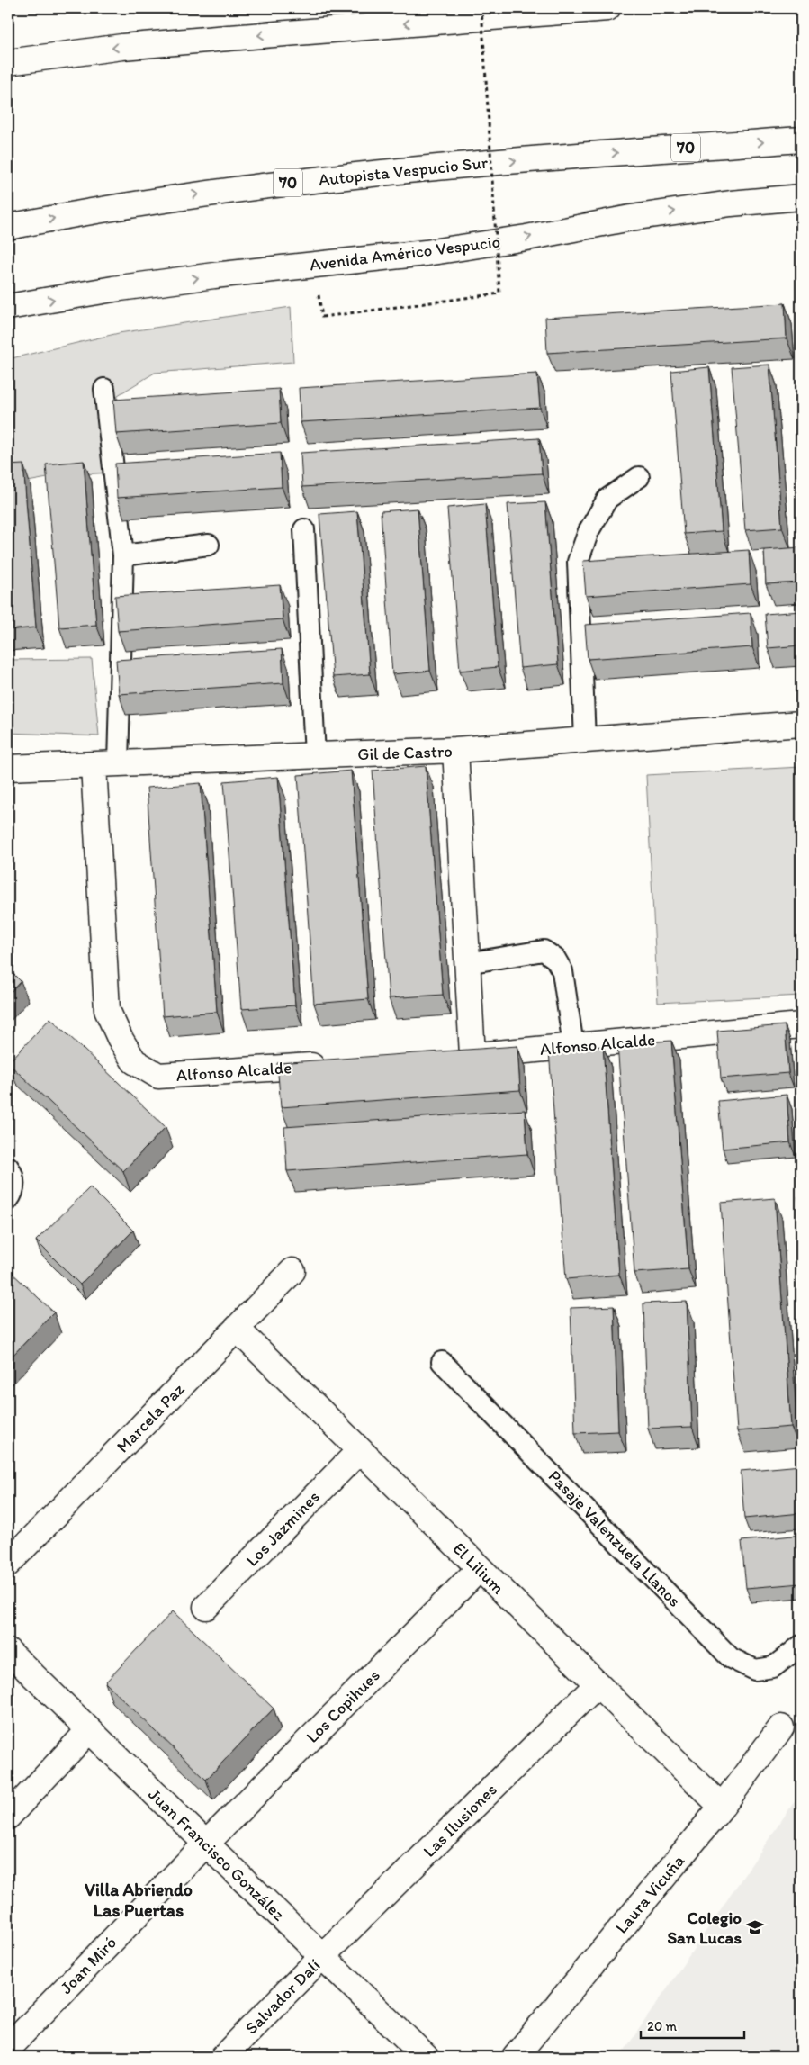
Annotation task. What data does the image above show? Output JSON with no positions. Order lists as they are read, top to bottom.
{
  "streets": {
    "main road": [
      "70",
      "Autopista Vespucio Sur",
      "Avenida Américo Vespucio",
      "Gil de Castro",
      "Alfonso Alcalde",
      "Marcela Paz",
      "Los Jazmines",
      "El Lilium",
      "Los Copihues",
      "Las Ilusiones",
      "Juan Francisco González",
      "Laura Vicuña",
      "Joan Miró",
      "Salvador Dalí"
    ],
    "lane": ["Pasaje Valenzuela Llanos"]
  },
  "crossings": [
    ["Gil de Castro", "Alfonso Alcalde"],
    ["Marcela Paz", "El Lilium"],
    ["Los Jazmines", "El Lilium"],
    ["El Lilium", "Los Copihues"],
    ["El Lilium", "Las Ilusiones"],
    ["El Lilium", "Laura Vicuña"],
    ["Los Copihues", "Juan Francisco González"],
    ["Los Copihues", "Joan Miró"],
    ["Las Ilusiones", "Juan Francisco González"],
    ["Las Ilusiones", "Salvador Dalí"],
    ["Juan Francisco González", "Joan Miró"],
    ["Juan Francisco González", "Salvador Dalí"]
  ],
  "one_way": ["Avenida Américo Vespucio"],
  "districts": ["Villa Abriendo Las Puertas"],
  "places": {
    "school or university": ["Colegio San Lucas"]
  },
  "scale_bar": "20 m"
}
